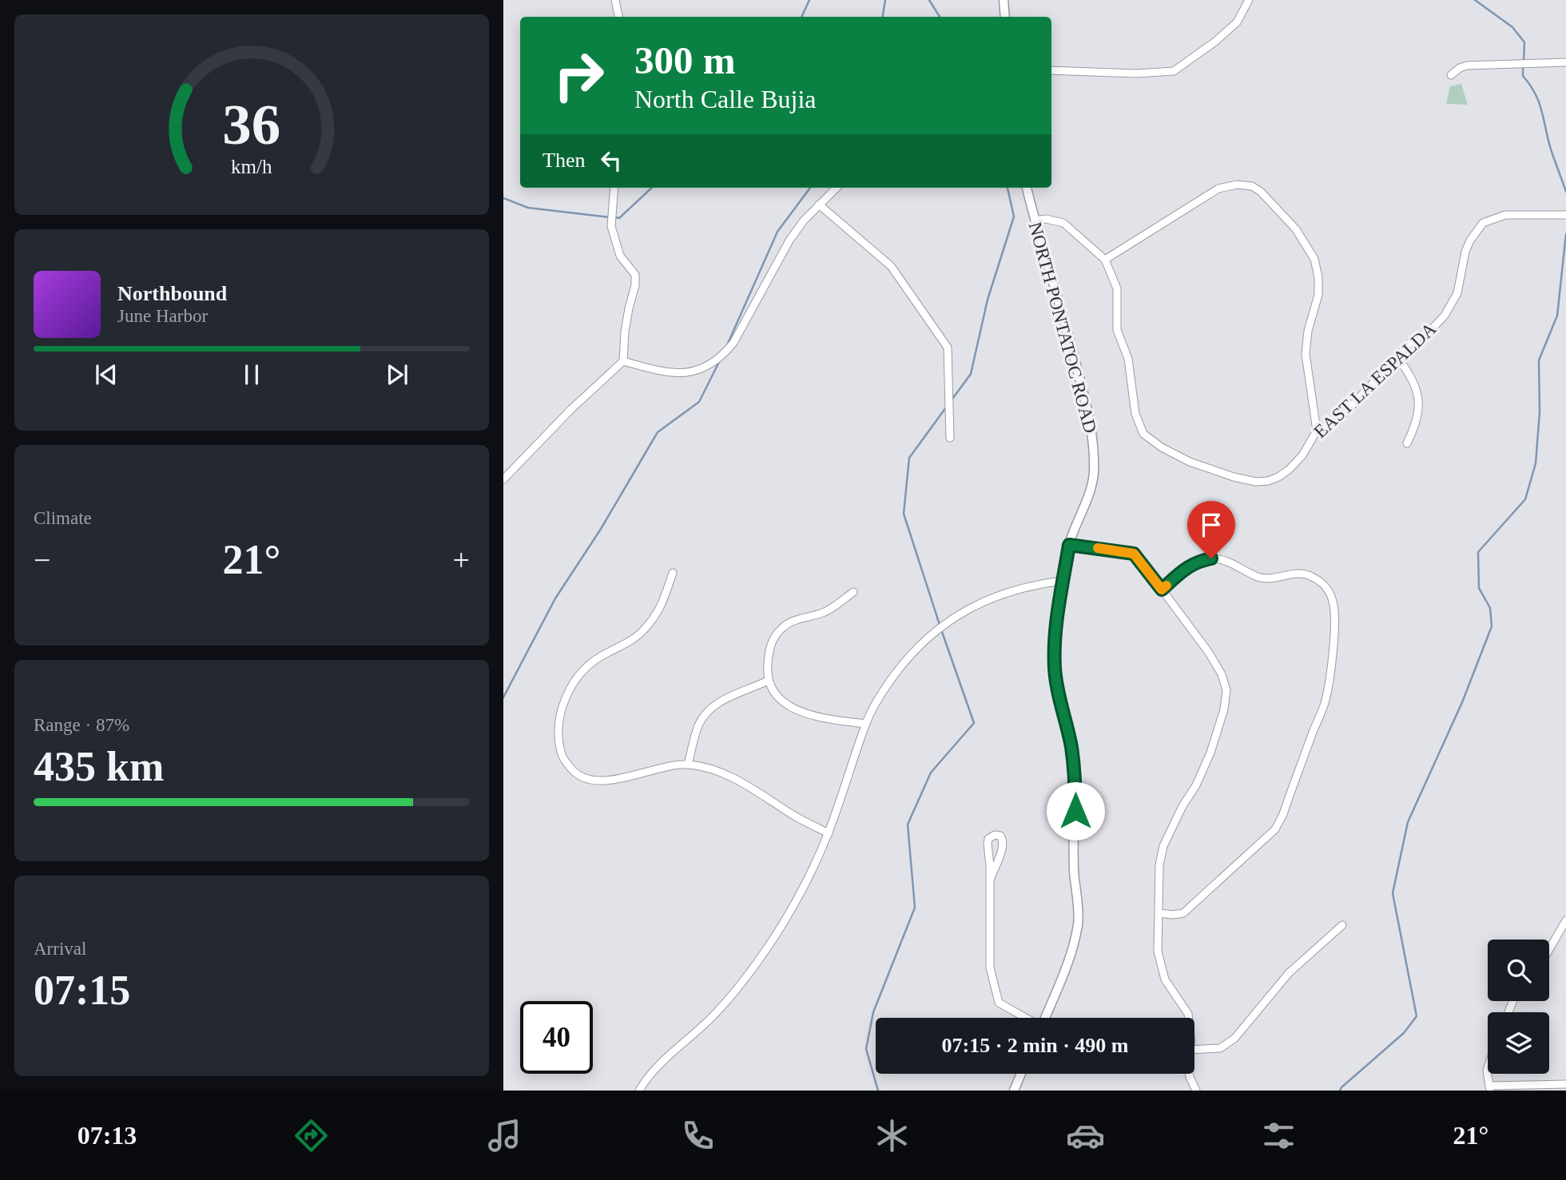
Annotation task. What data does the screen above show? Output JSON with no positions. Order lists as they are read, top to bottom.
{
  "streets": {
    "street": ["NORTH PONTATOC ROAD", "EAST LA ESPALDA"]
  },
  "crossings": [
    ["NORTH PONTATOC ROAD", "EAST LA ESPALDA"]
  ],
  "page": {
    "turn": ["300 m", "North Calle Bujia"],
    "then": "Then",
    "song": ["Northbound", "June Harbor"],
    "tile": [
      "Climate",
      ["Range · 87%", "435 km"],
      ["Arrival", "07:15"]
    ],
    "heat": ["−", "21°", "+"],
    "limit": "40",
    "trip": "07:15 · 2 min · 490 m",
    "tabs": ["07:13", "21°"],
    "gauge": ["36", "km/h"]
  }
}
